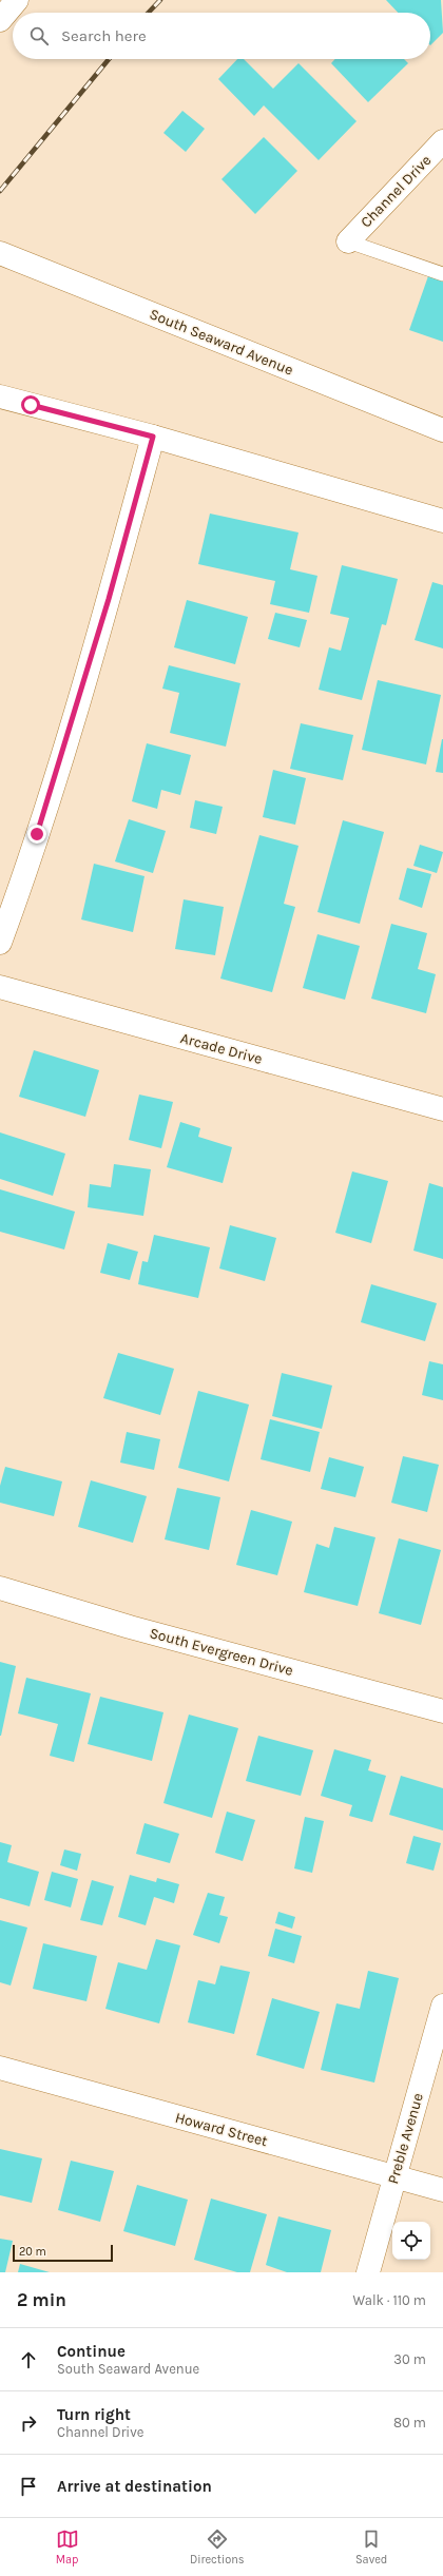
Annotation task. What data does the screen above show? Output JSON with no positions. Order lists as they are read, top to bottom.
{
  "streets": {
    "street": [
      "Channel Drive",
      "South Seaward Avenue",
      "Arcade Drive",
      "South Evergreen Drive",
      "Howard Street",
      "Preble Avenue"
    ]
  },
  "crossings": [
    ["Howard Street", "Preble Avenue"]
  ],
  "scale_bar": "20 m",
  "page": {
    "search": "Search here",
    "scale": "20 m",
    "heading": ["2 min", "Walk · 110 m"],
    "list": [
      ["Continue", "South Seaward Avenue", "30 m"],
      ["Turn right", "Channel Drive", "80 m"],
      "Arrive at destination"
    ],
    "nav": ["Map", "Directions", "Saved"]
  }
}
